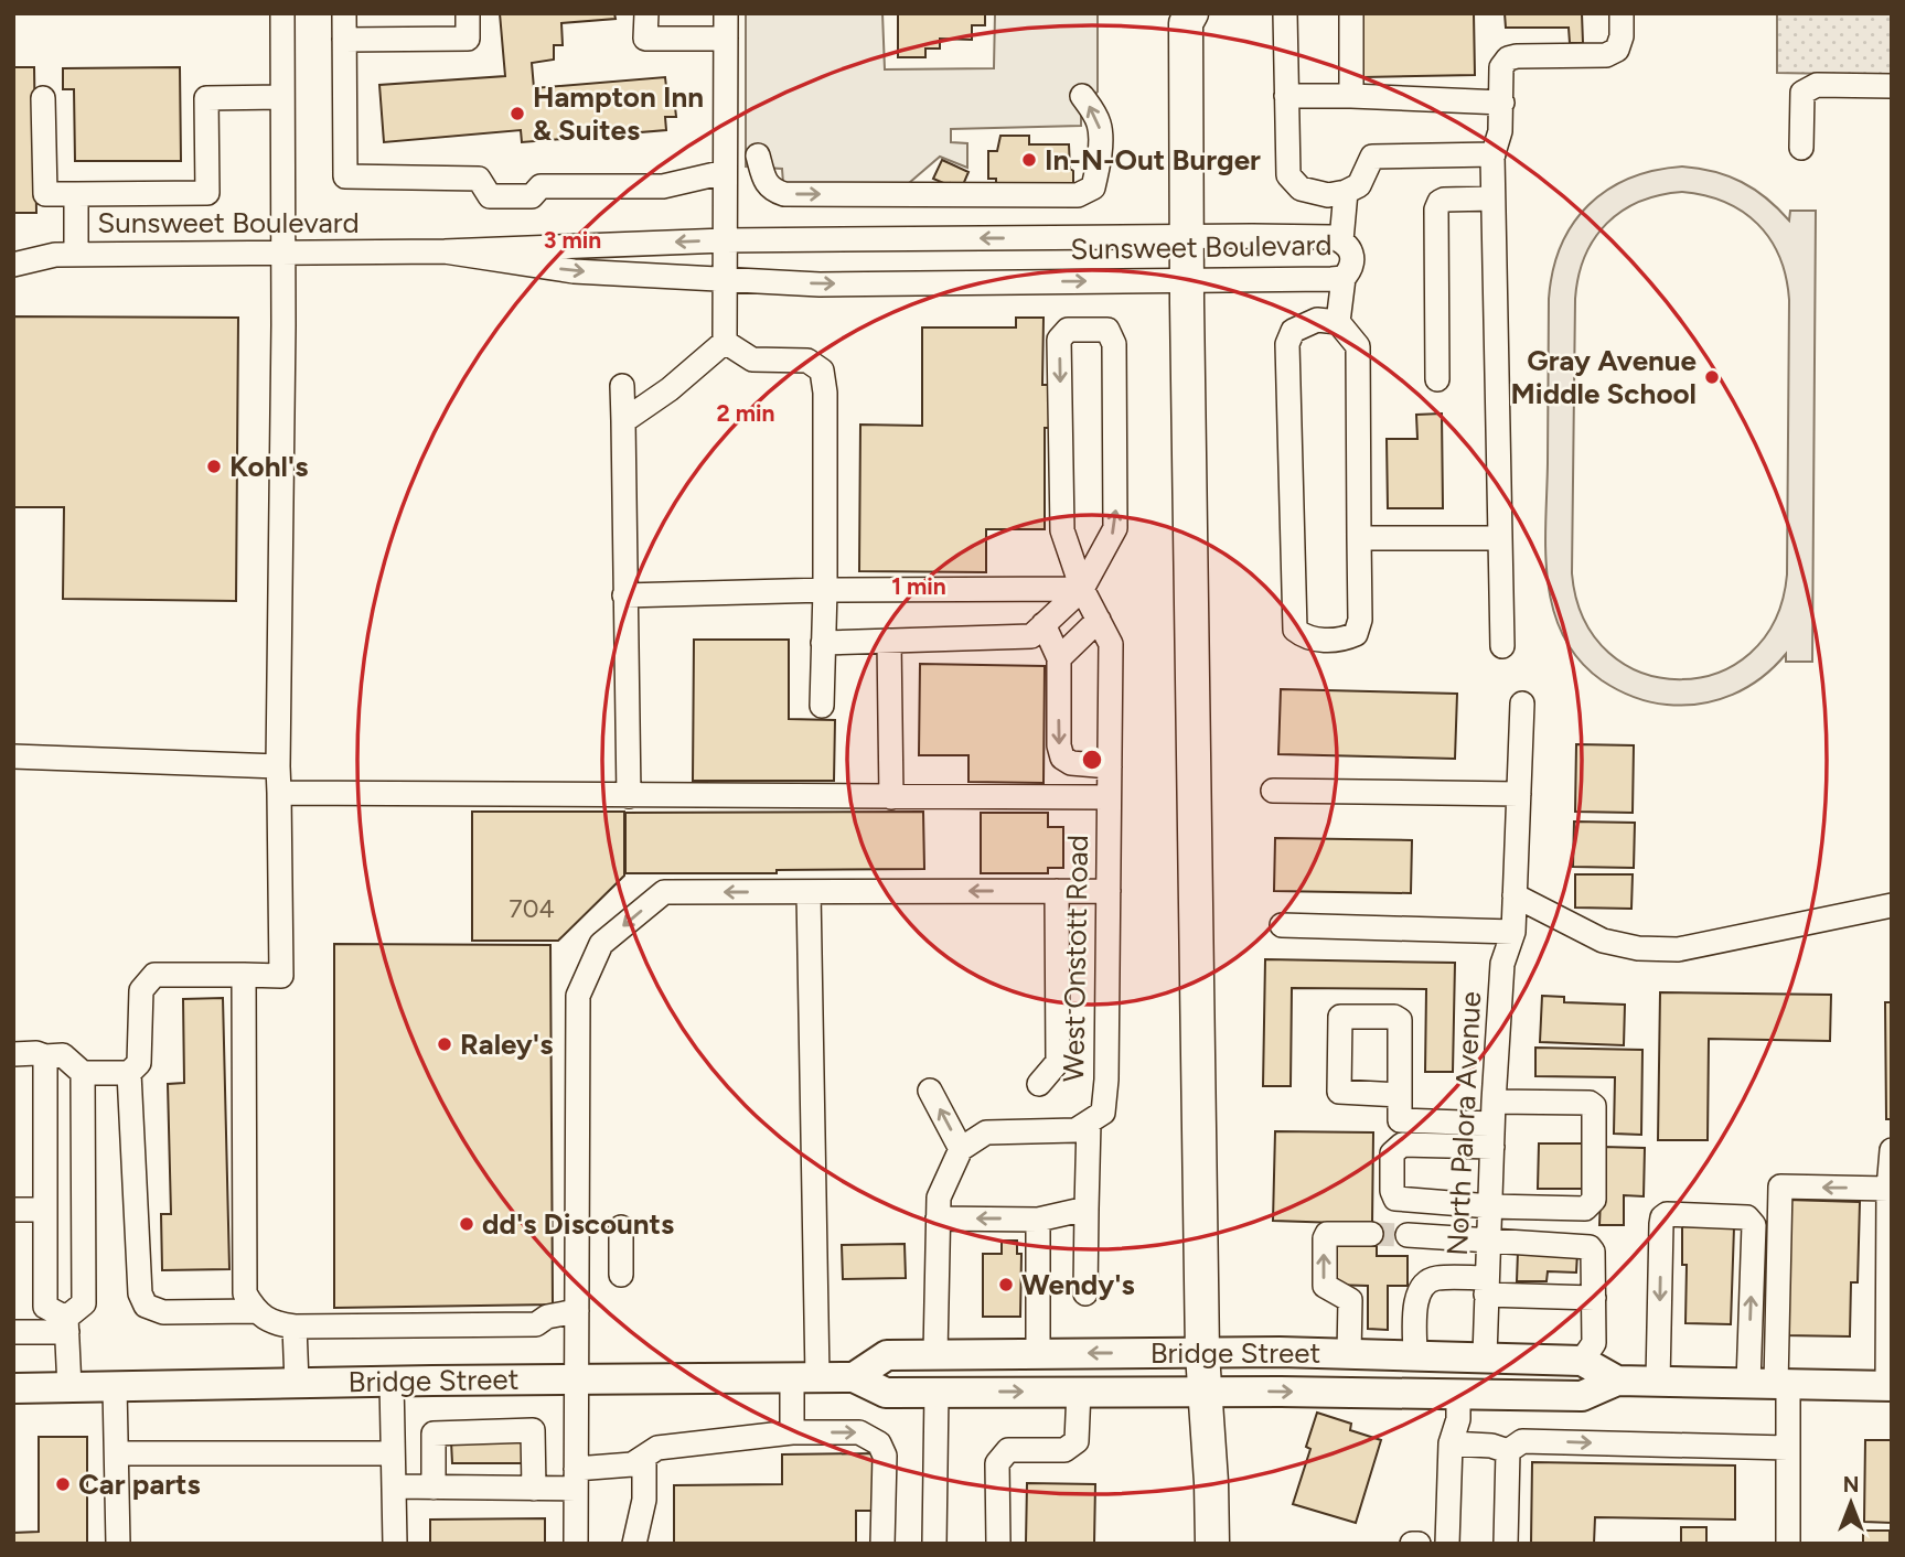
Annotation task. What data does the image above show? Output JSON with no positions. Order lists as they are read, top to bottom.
{
  "streets": {
    "main road": ["Bridge Street"],
    "street": ["Sunsweet Boulevard", "West Onstott Road", "North Palora Avenue"]
  },
  "crossings": [
    ["North Palora Avenue", "Bridge Street"]
  ],
  "places": [
    "Hampton Inn & Suites",
    "In-N-Out Burger",
    "Gray Avenue Middle School",
    "Kohl's",
    "Raley's",
    "dd's Discounts",
    "Wendy's",
    "Car parts"
  ],
  "house_numbers": ["704"],
  "north": "top",
  "rings": ["3 min", "2 min", "1 min"]
}
